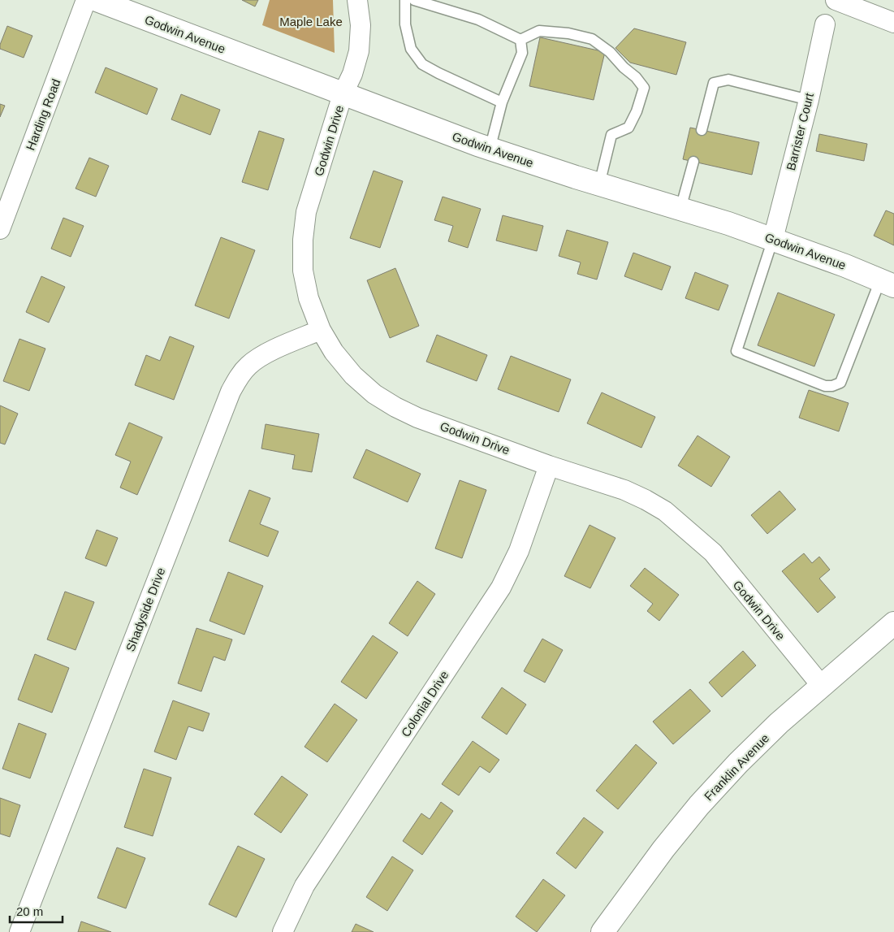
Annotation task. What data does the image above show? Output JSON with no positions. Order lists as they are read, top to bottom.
{
  "streets": {
    "main road": ["Godwin Avenue", "Franklin Avenue"],
    "street": [
      "Harding Road",
      "Barrister Court",
      "Godwin Drive",
      "Shadyside Drive",
      "Colonial Drive"
    ]
  },
  "crossings": [
    ["Godwin Avenue", "Barrister Court"],
    ["Godwin Avenue", "Godwin Drive"],
    ["Godwin Drive", "Shadyside Drive"],
    ["Godwin Drive", "Colonial Drive"],
    ["Godwin Drive", "Franklin Avenue"]
  ],
  "parks": ["Maple Lake"],
  "scale_bar": "20 m"
}
